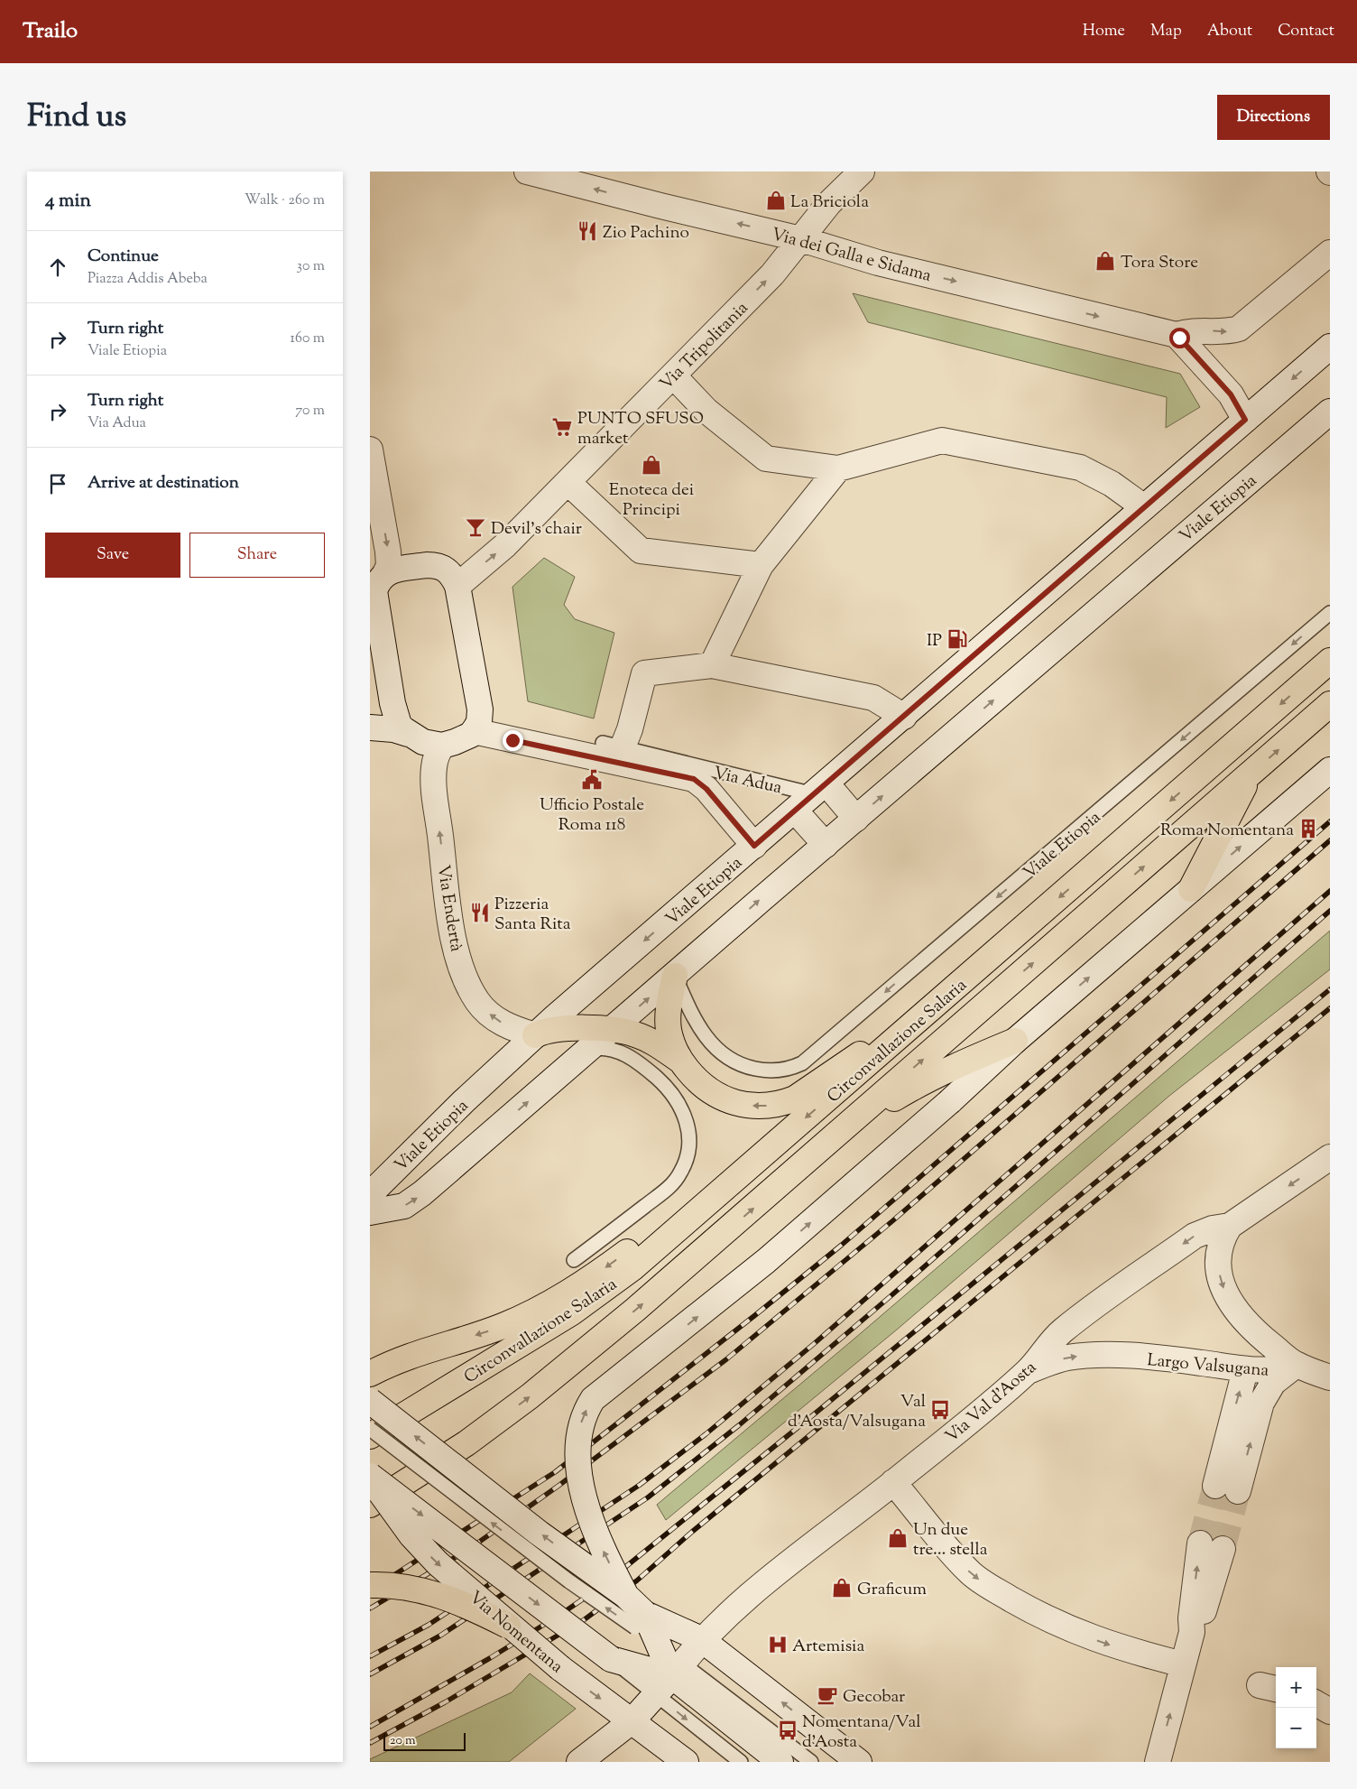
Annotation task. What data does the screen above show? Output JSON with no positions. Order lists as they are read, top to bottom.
{
  "streets": {
    "highway": ["Circonvallazione Salaria"],
    "street": [
      "Via dei Galla e Sidama",
      "Via Tripolitania",
      "Viale Etiopia",
      "Via Adua",
      "Via Endertà",
      "Largo Valsugana",
      "Via Val d'Aosta",
      "Via Nomentana"
    ]
  },
  "crossings": [
    ["Via dei Galla e Sidama", "Via Tripolitania"],
    ["Viale Etiopia", "Via Adua"],
    ["Viale Etiopia", "Via Endertà"],
    ["Largo Valsugana", "Via Val d'Aosta"],
    ["Via Val d'Aosta", "Via Nomentana"]
  ],
  "one_way": [
    "Via Tripolitania",
    "Via Endertà",
    "Largo Valsugana",
    "Via Val d'Aosta"
  ],
  "places": {
    "shop": [
      "La Briciola",
      "Tora Store",
      "Enoteca dei Principi",
      "Un due tre… stella",
      "Graficum"
    ],
    "restaurant": ["Zio Pachino", "Pizzeria Santa Rita"],
    "supermarket": ["PUNTO SFUSO market"],
    "bar": ["Devil's chair"],
    "fuel station": ["IP"],
    "public building": ["Ufficio Postale Roma 118"],
    "building": ["Roma Nomentana"],
    "bus stop": ["Val d'Aosta/Valsugana", "Nomentana/Val d'Aosta"],
    "hospital": ["Artemisia"],
    "cafe": ["Gecobar"]
  },
  "scale_bar": "20 m",
  "page": {
    "header": "Trailo",
    "nav": [
      "Home",
      "Map",
      "About",
      "Contact"
    ],
    "title": "Find us",
    "buttons": [
      "Directions",
      ["Save", "Share"]
    ],
    "heading": ["4 min", "Walk · 260 m"],
    "list": [
      ["Continue", "Piazza Addis Abeba", "30 m"],
      ["Turn right", "Viale Etiopia", "160 m"],
      ["Turn right", "Via Adua", "70 m"],
      "Arrive at destination"
    ],
    "map_buttons": ["+", "−"],
    "scale": "20 m"
  }
}
